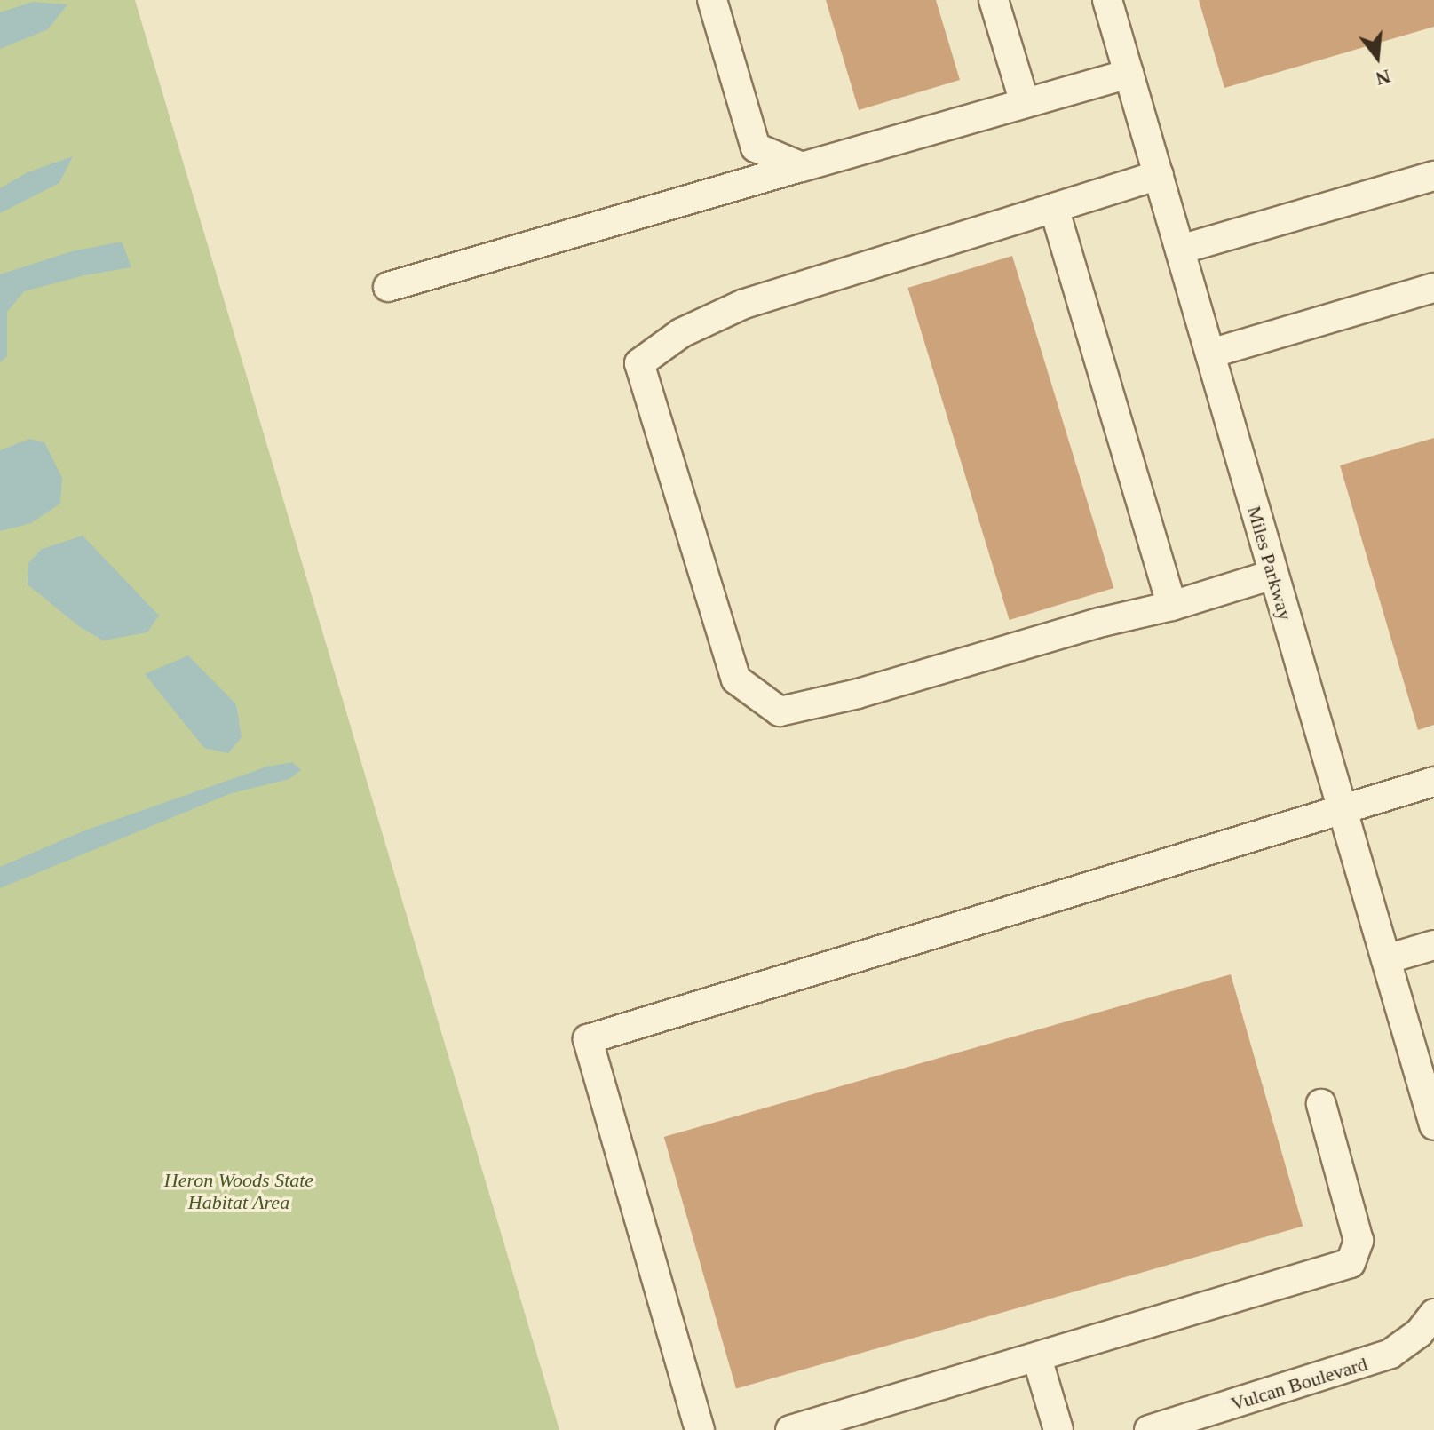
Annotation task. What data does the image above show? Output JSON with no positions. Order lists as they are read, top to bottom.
{
  "streets": {
    "street": ["Miles Parkway", "Vulcan Boulevard"]
  },
  "parks": ["Heron Woods State Habitat Area"],
  "north": "bottom"
}
